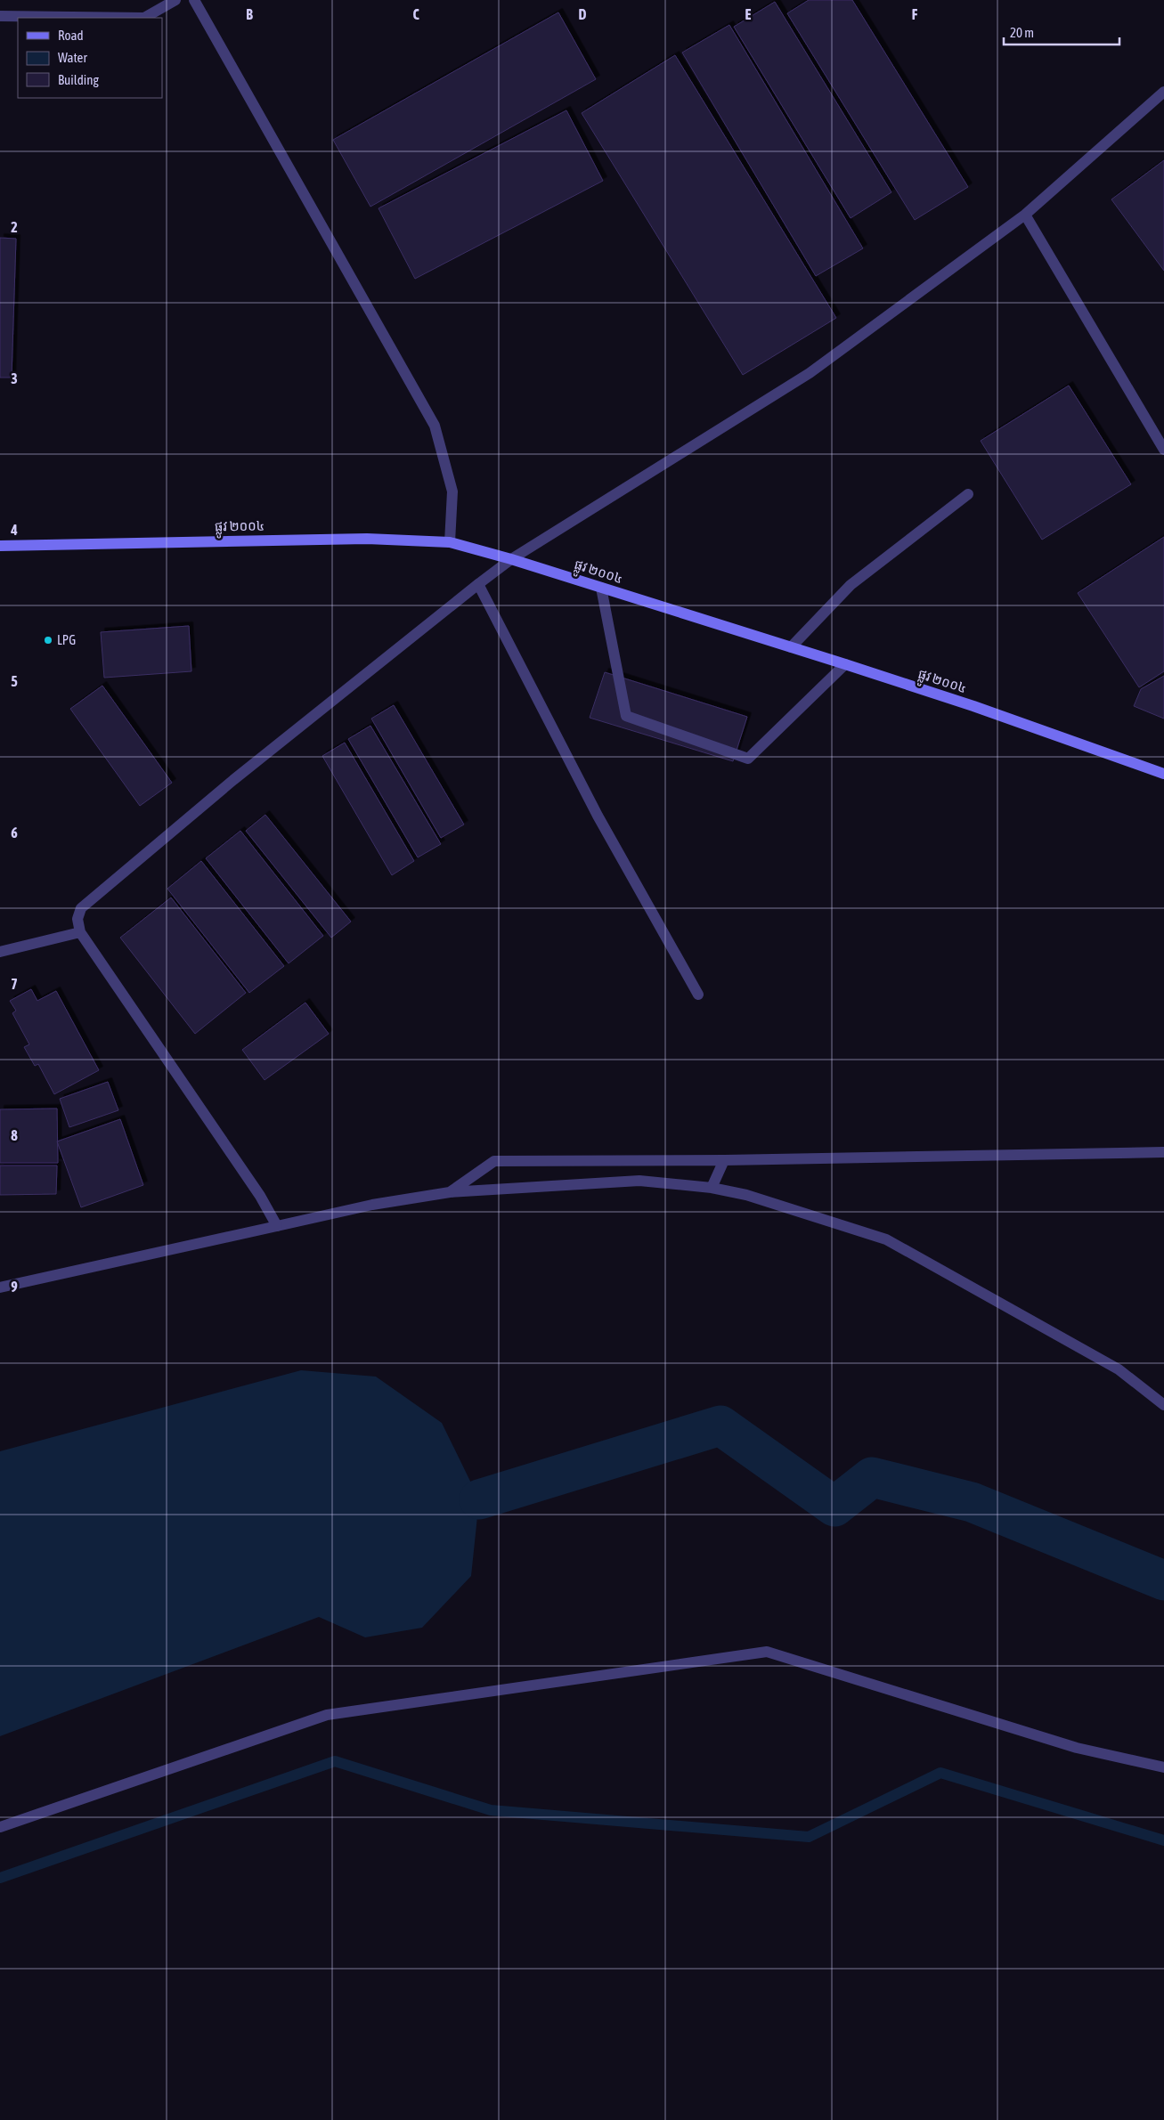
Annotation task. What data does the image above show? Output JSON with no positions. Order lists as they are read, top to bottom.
{
  "streets": {
    "main road": ["ផ្លូវ ២០០៤"]
  },
  "places": ["LPG"],
  "legend": ["Road", "Water", "Building"],
  "scale_bar": "20 m",
  "grid": {
    "columns": [
      "B",
      "C",
      "D",
      "E",
      "F"
    ],
    "rows": [
      "2",
      "3",
      "4",
      "5",
      "6",
      "7",
      "8",
      "9"
    ]
  }
}
